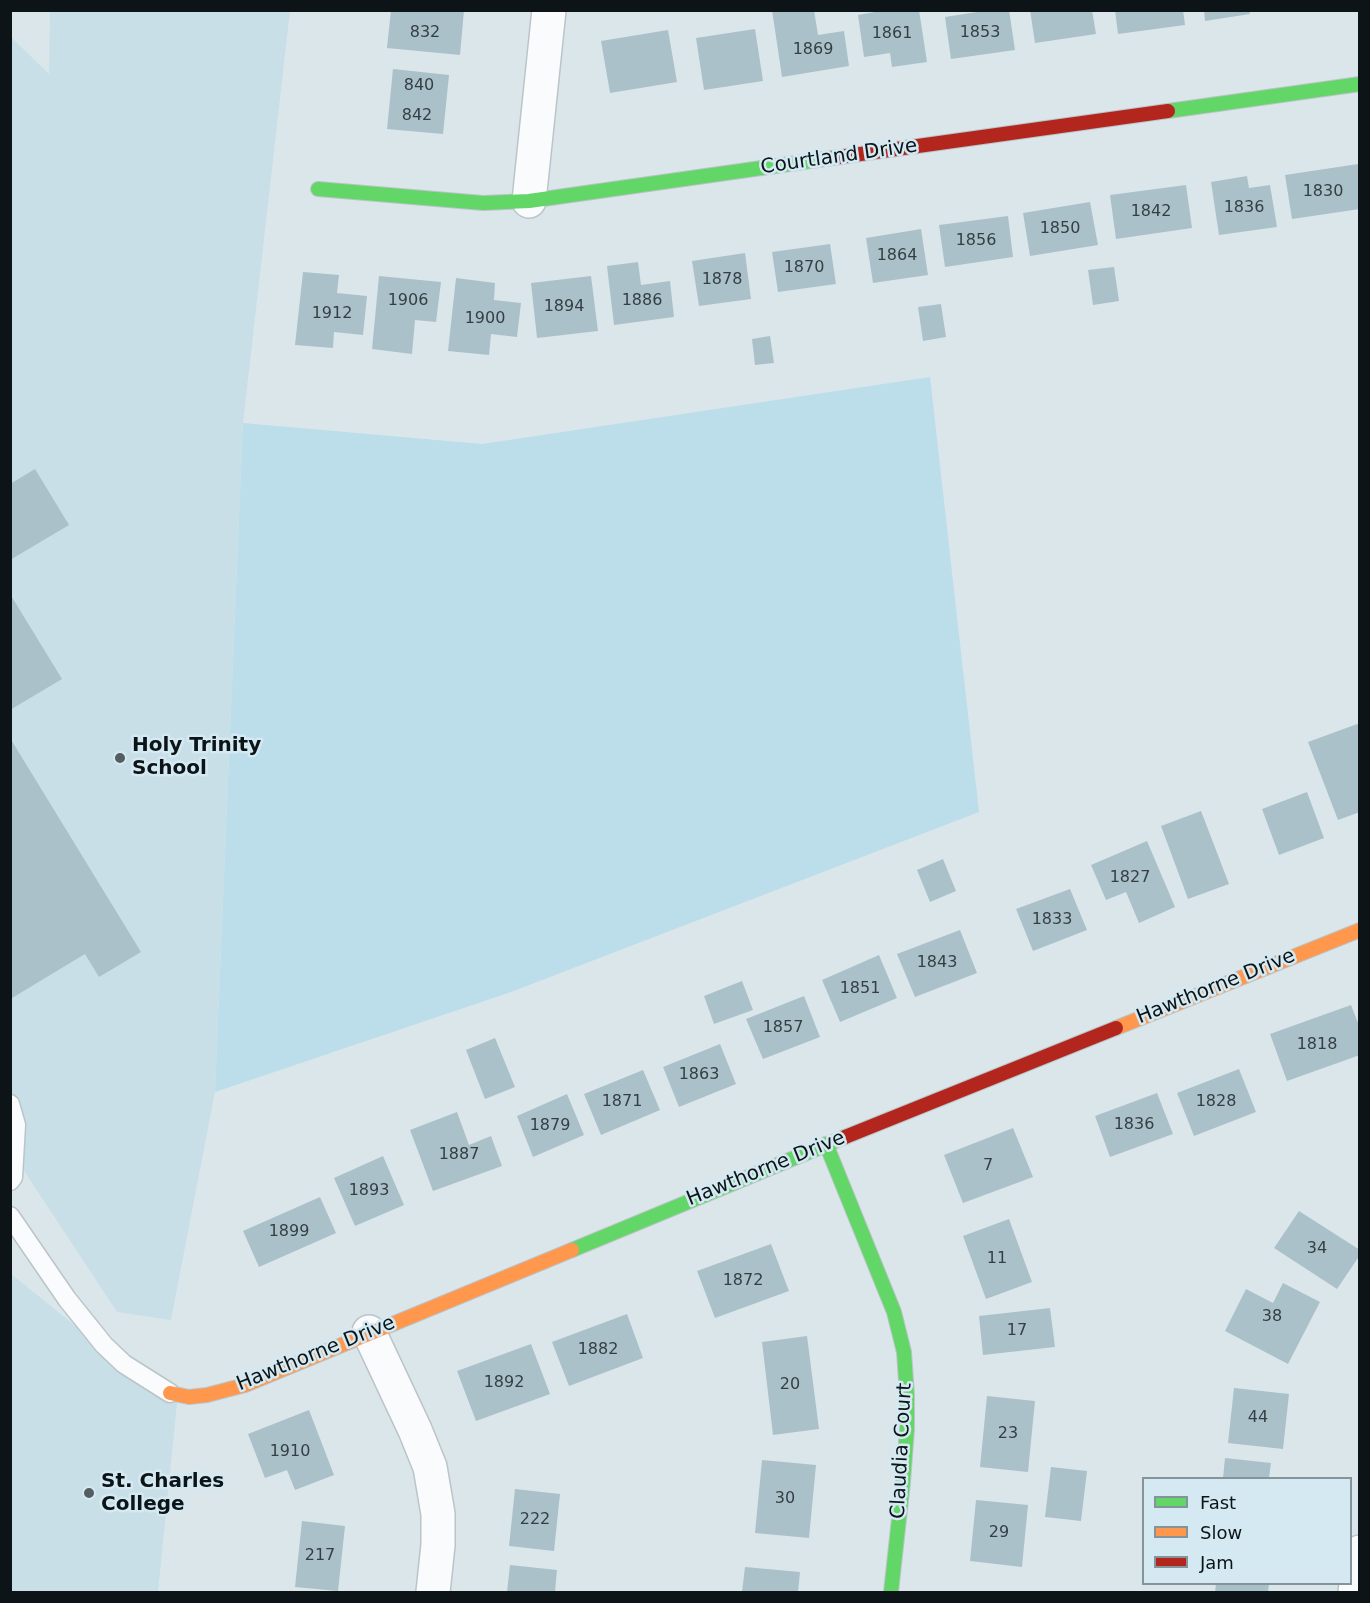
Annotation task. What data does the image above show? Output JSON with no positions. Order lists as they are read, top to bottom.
{
  "streets": {
    "street": ["Courtland Drive", "Hawthorne Drive", "Claudia Court"]
  },
  "crossings": [
    ["Hawthorne Drive", "Claudia Court"]
  ],
  "places": ["Holy Trinity School", "St. Charles College"],
  "house_numbers": [
    "832",
    "1853",
    "1861",
    "1869",
    "840",
    "842",
    "1830",
    "1836",
    "1842",
    "1850",
    "1856",
    "1864",
    "1870",
    "1878",
    "1906",
    "1886",
    "1894",
    "1912",
    "1900",
    "1827",
    "1833",
    "1843",
    "1851",
    "1857",
    "1818",
    "1863",
    "1871",
    "1828",
    "1836",
    "1879",
    "1887",
    "7",
    "1893",
    "1899",
    "34",
    "11",
    "1872",
    "38",
    "17",
    "1882",
    "1892",
    "20",
    "44",
    "23",
    "1910",
    "30",
    "222",
    "29",
    "217"
  ],
  "legend": ["Fast", "Slow", "Jam"]
}
